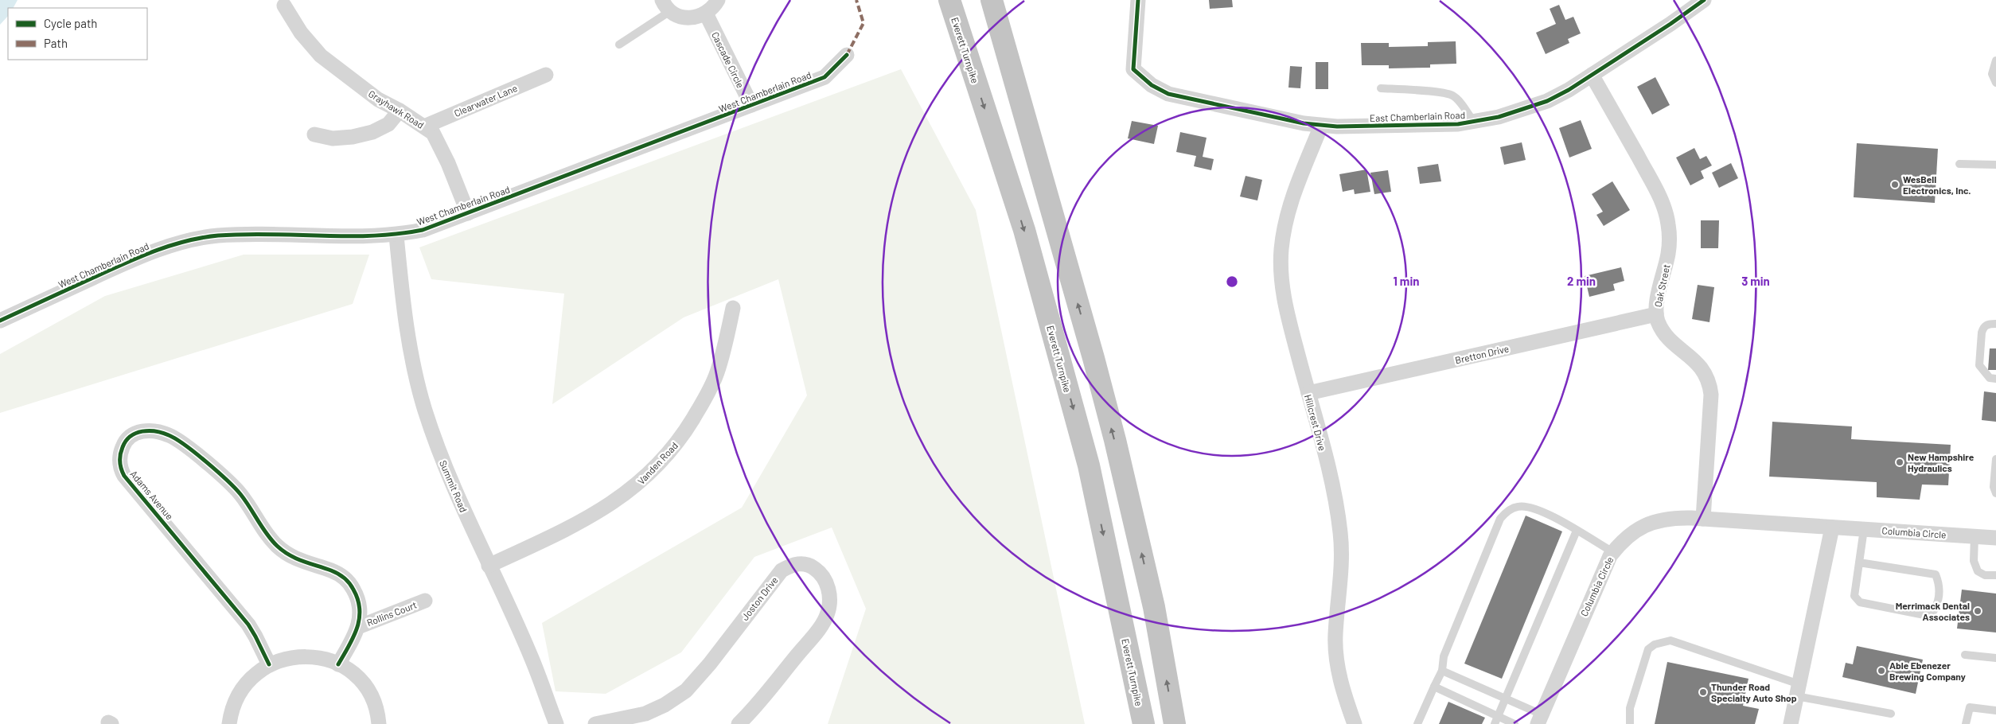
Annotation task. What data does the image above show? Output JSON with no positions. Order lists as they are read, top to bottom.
{
  "streets": {
    "highway": ["Everett Turnpike"],
    "street": [
      "Cascade Circle",
      "West Chamberlain Road",
      "Clearwater Lane",
      "Grayhawk Road",
      "East Chamberlain Road",
      "Oak Street",
      "Bretton Drive",
      "Hillcrest Drive",
      "Vanden Road",
      "Summit Road",
      "Adams Avenue",
      "Columbia Circle",
      "Joston Drive",
      "Rollins Court"
    ]
  },
  "crossings": [
    ["Cascade Circle", "West Chamberlain Road"],
    ["West Chamberlain Road", "Grayhawk Road"],
    ["West Chamberlain Road", "Summit Road"],
    ["Clearwater Lane", "Grayhawk Road"],
    ["East Chamberlain Road", "Oak Street"],
    ["East Chamberlain Road", "Hillcrest Drive"],
    ["Oak Street", "Bretton Drive"],
    ["Oak Street", "Columbia Circle"],
    ["Bretton Drive", "Hillcrest Drive"],
    ["Vanden Road", "Summit Road"],
    ["Adams Avenue", "Rollins Court"]
  ],
  "places": [
    "WesBell Electronics, Inc.",
    "New Hampshire Hydraulics",
    "Merrimack Dental Associates",
    "Able Ebenezer Brewing Company",
    "Thunder Road Specialty Auto Shop"
  ],
  "legend": ["Cycle path", "Path"],
  "rings": ["1 min", "2 min", "3 min"]
}
